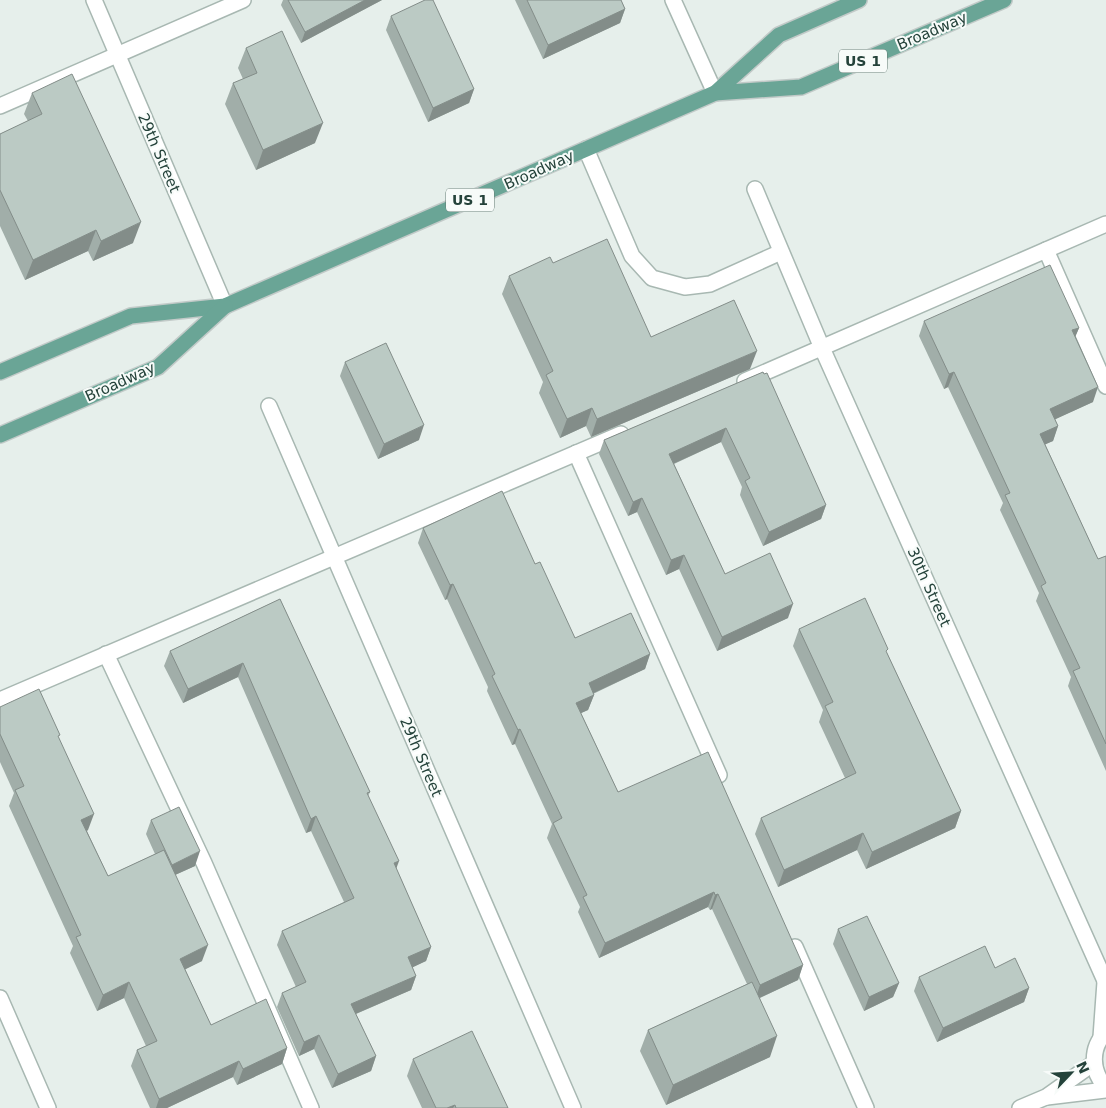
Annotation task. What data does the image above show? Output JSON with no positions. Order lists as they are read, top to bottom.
{
  "streets": {
    "main road": ["Broadway", "US 1"],
    "street": ["29th Street", "30th Street"]
  },
  "crossings": [
    ["Broadway", "29th Street"]
  ],
  "north": "top right"
}
